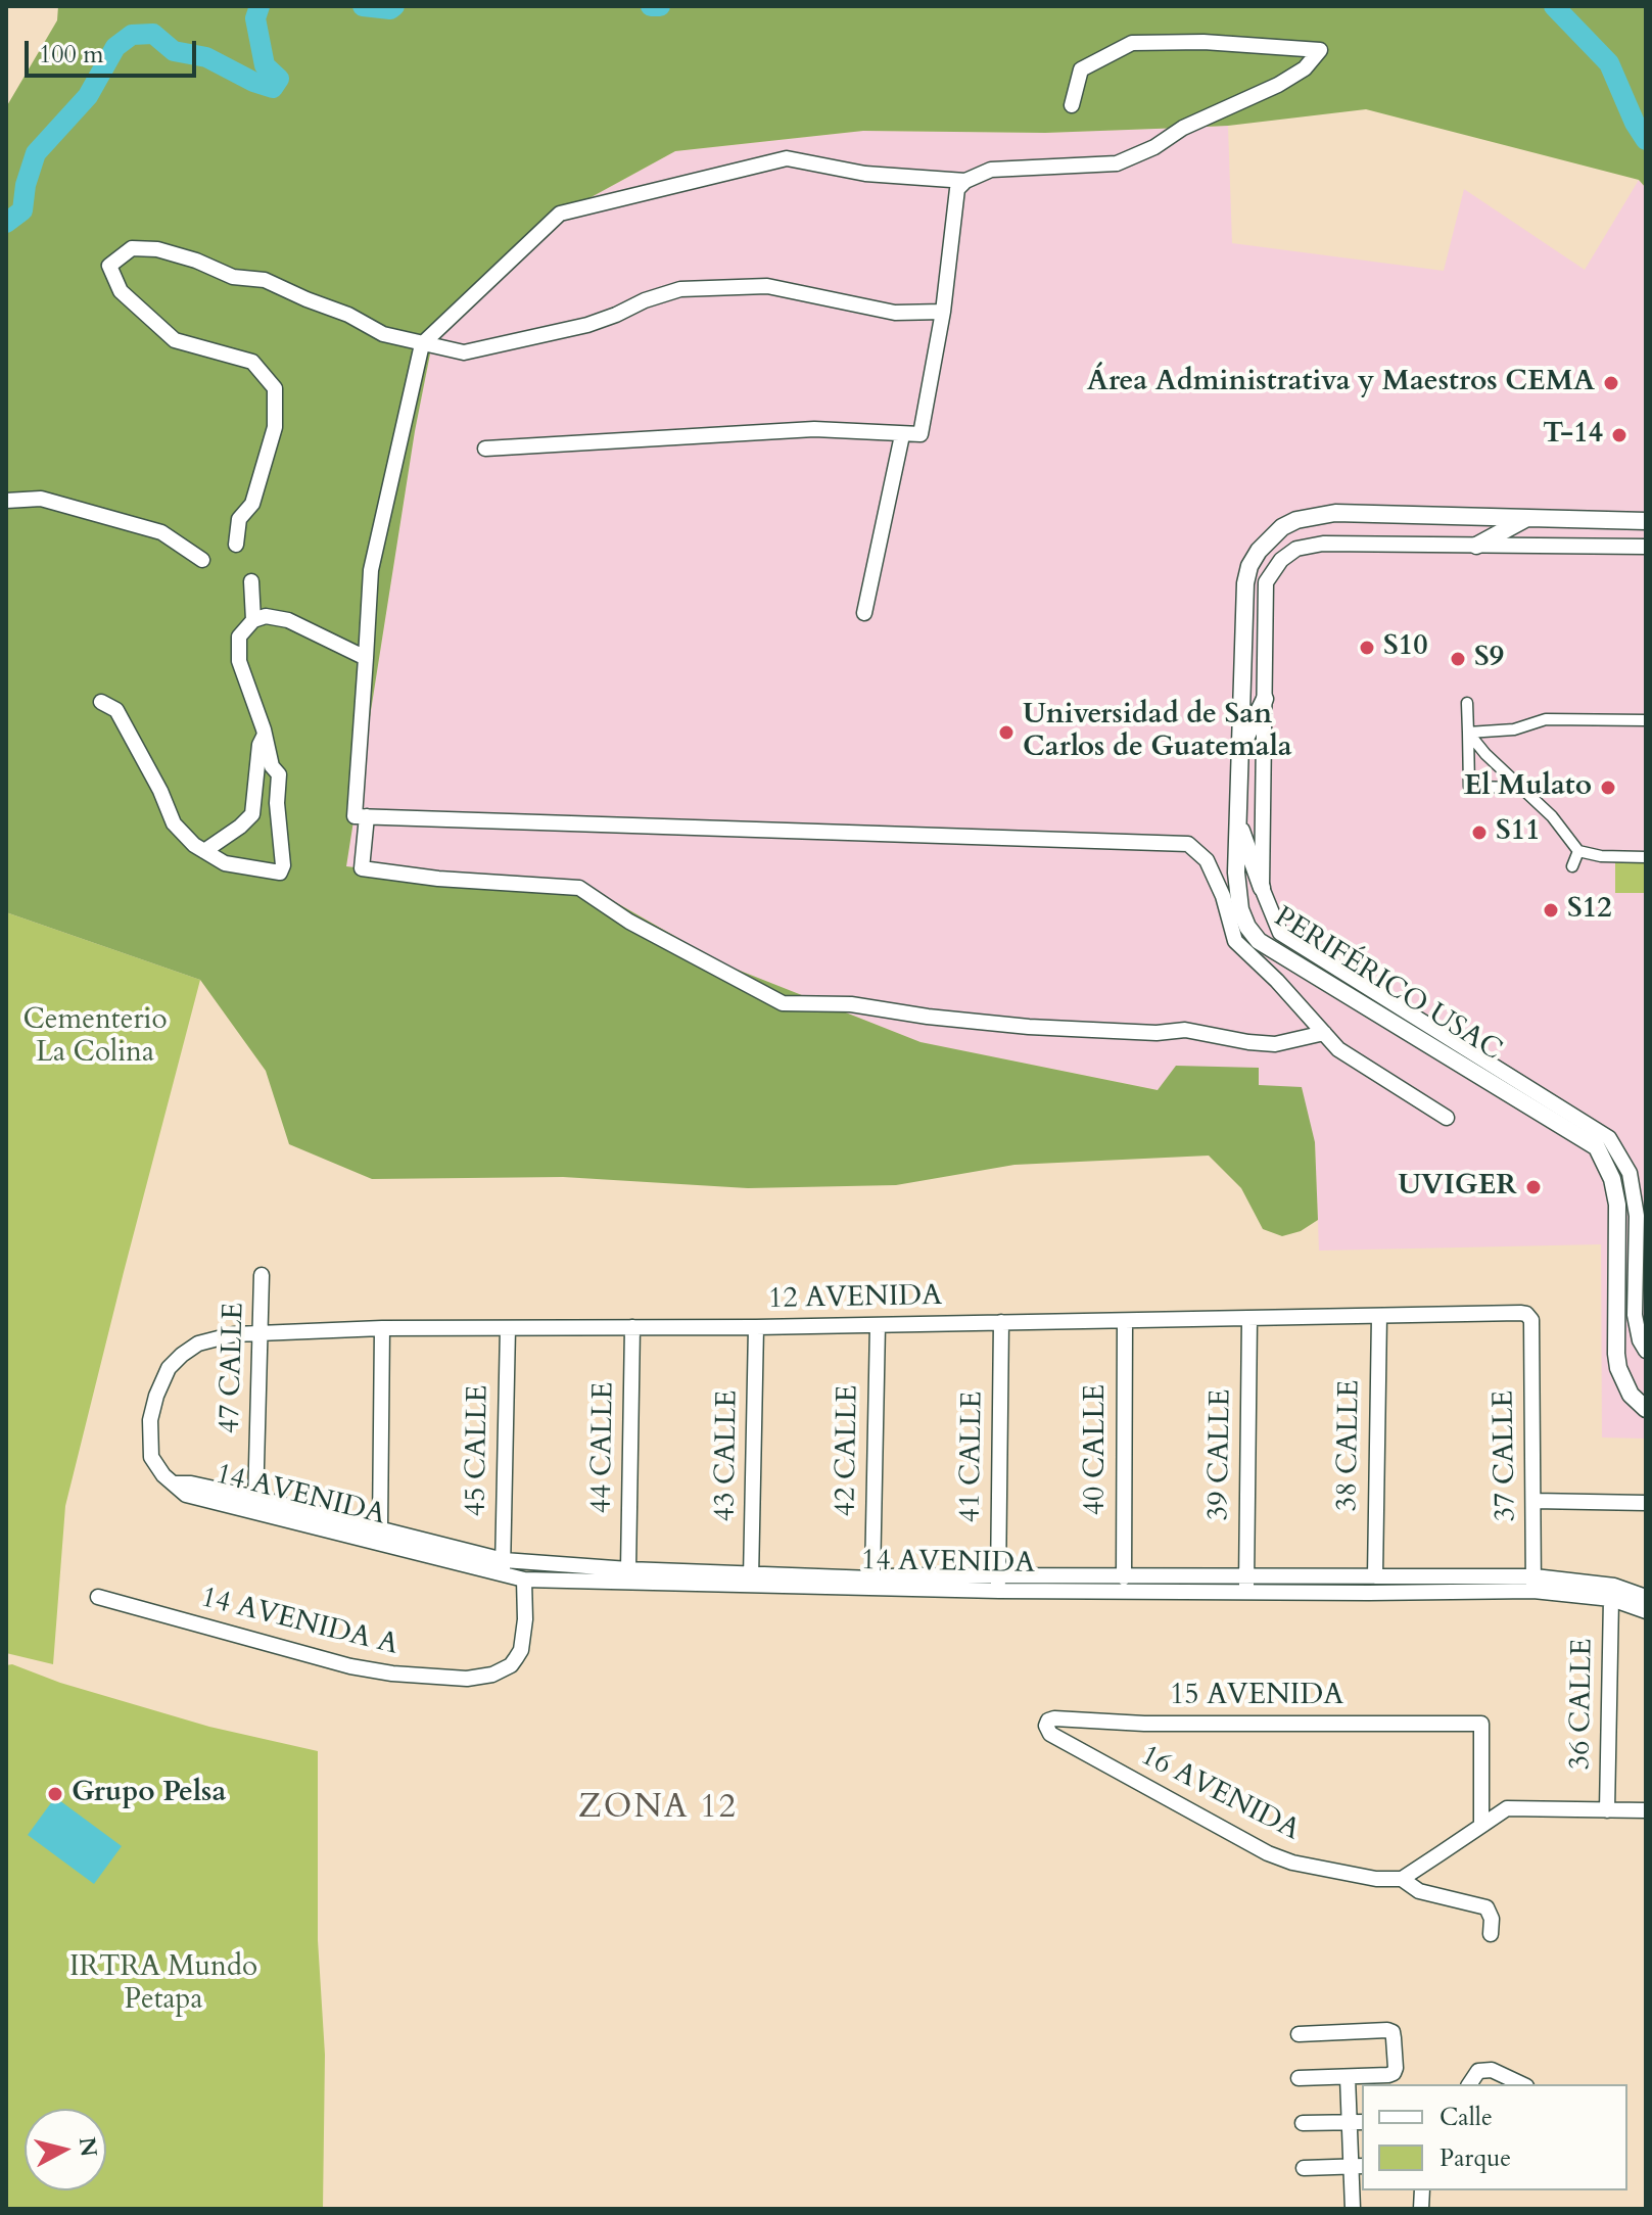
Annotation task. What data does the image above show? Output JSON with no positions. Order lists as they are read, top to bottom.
{
  "streets": {
    "street": [
      "PERIFÉRICO USAC",
      "12 AVENIDA",
      "47 CALLE",
      "38 CALLE",
      "44 CALLE",
      "40 CALLE",
      "45 CALLE",
      "42 CALLE",
      "39 CALLE",
      "43 CALLE",
      "37 CALLE",
      "41 CALLE",
      "14 AVENIDA",
      "14 AVENIDA A",
      "15 AVENIDA",
      "36 CALLE",
      "16 AVENIDA"
    ]
  },
  "crossings": [
    ["12 AVENIDA", "47 CALLE"],
    ["12 AVENIDA", "38 CALLE"],
    ["12 AVENIDA", "44 CALLE"],
    ["12 AVENIDA", "40 CALLE"],
    ["12 AVENIDA", "45 CALLE"],
    ["12 AVENIDA", "42 CALLE"],
    ["12 AVENIDA", "39 CALLE"],
    ["12 AVENIDA", "43 CALLE"],
    ["12 AVENIDA", "37 CALLE"],
    ["12 AVENIDA", "41 CALLE"],
    ["12 AVENIDA", "14 AVENIDA"],
    ["47 CALLE", "14 AVENIDA"],
    ["38 CALLE", "14 AVENIDA"],
    ["44 CALLE", "14 AVENIDA"],
    ["40 CALLE", "14 AVENIDA"],
    ["45 CALLE", "14 AVENIDA"],
    ["42 CALLE", "14 AVENIDA"],
    ["39 CALLE", "14 AVENIDA"],
    ["43 CALLE", "14 AVENIDA"],
    ["37 CALLE", "14 AVENIDA"],
    ["41 CALLE", "14 AVENIDA"],
    ["14 AVENIDA", "14 AVENIDA A"],
    ["14 AVENIDA", "36 CALLE"],
    ["15 AVENIDA", "16 AVENIDA"]
  ],
  "districts": ["ZONA 12"],
  "parks": ["Cementerio La Colina", "IRTRA Mundo Petapa"],
  "places": [
    "Área Administrativa y Maestros CEMA",
    "T-14",
    "S10",
    "S9",
    "Universidad de San Carlos de Guatemala",
    "El Mulato",
    "S11",
    "S12",
    "UVIGER",
    "Grupo Pelsa"
  ],
  "legend": ["Calle", "Parque"],
  "scale_bar": "100 m",
  "north": "right"
}
